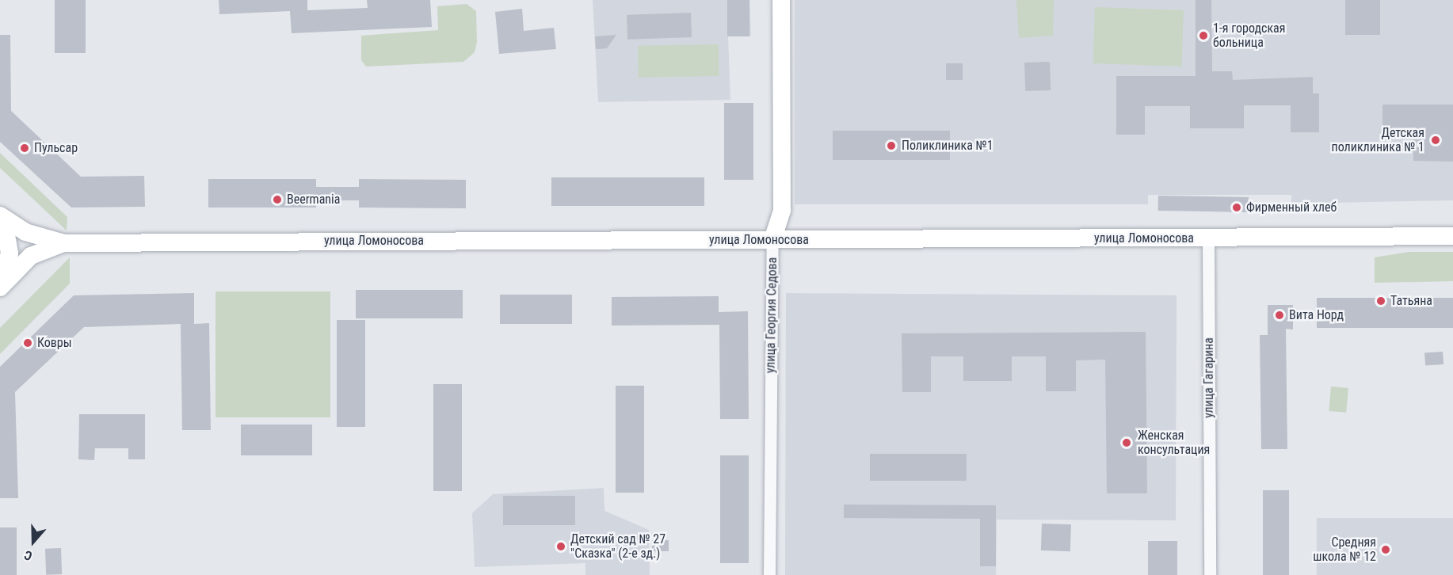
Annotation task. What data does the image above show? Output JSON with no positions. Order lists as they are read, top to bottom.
{
  "streets": {
    "main road": ["улица Ломоносова", "улица Георгия Седова"],
    "street": ["улица Гагарина"]
  },
  "crossings": [
    ["улица Ломоносова", "улица Георгия Седова"],
    ["улица Ломоносова", "улица Гагарина"]
  ],
  "places": [
    "1-я городская больница",
    "Детская поликлиника № 1",
    "Поликлиника №1",
    "Пульсар",
    "Beermania",
    "Фирменный хлеб",
    "Татьяна",
    "Вита Норд",
    "Ковры",
    "Женская консультация",
    "Детский сад № 27 \"Сказка\" (2-е зд.)",
    "Средняя школа № 12"
  ],
  "north": "bottom"
}
